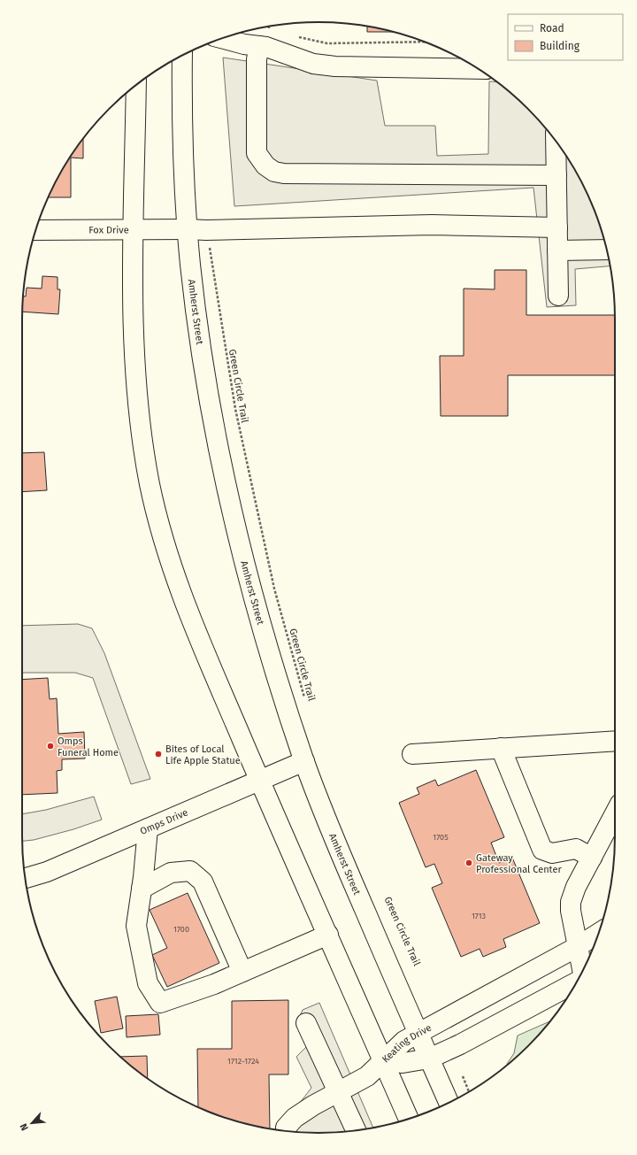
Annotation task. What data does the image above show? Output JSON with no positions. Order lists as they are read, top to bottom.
{
  "streets": {
    "main road": [
      "Fox Drive",
      "Amherst Street",
      "Omps Drive",
      "Keating Drive"
    ],
    "path": ["Green Circle Trail"]
  },
  "crossings": [
    ["Fox Drive", "Amherst Street"],
    ["Amherst Street", "Omps Drive"],
    ["Amherst Street", "Keating Drive"]
  ],
  "places": ["Omps Funeral Home", "Bites of Local Life Apple Statue", "Gateway Professional Center"],
  "house_numbers": [
    "1705",
    "1713",
    "1700",
    "1712-1724"
  ],
  "legend": ["Road", "Building"],
  "north": "bottom left"
}
